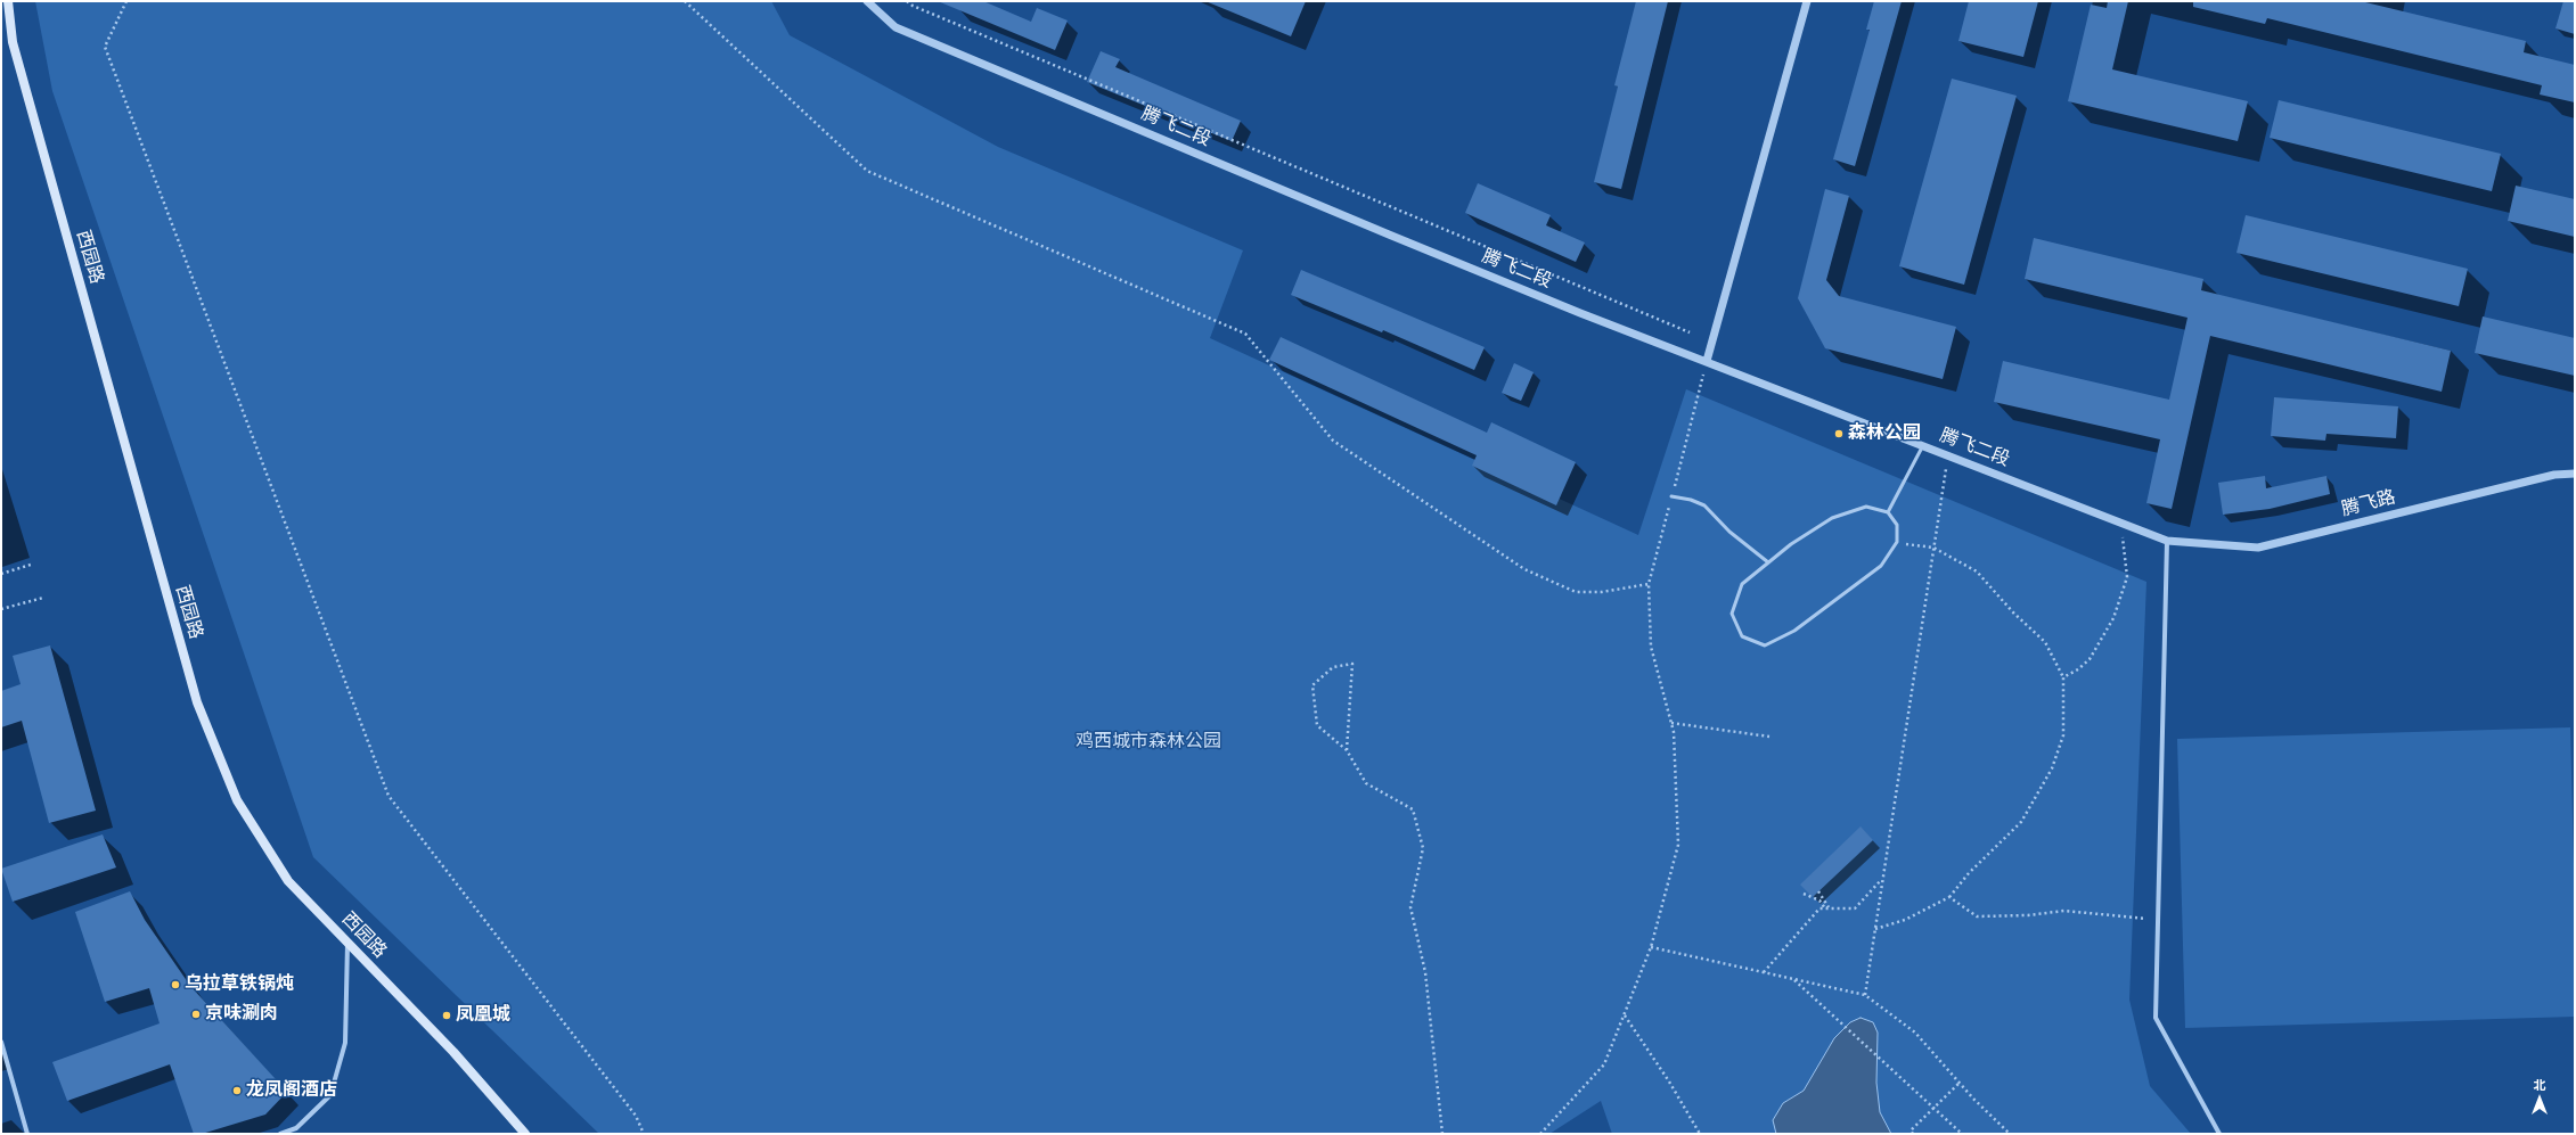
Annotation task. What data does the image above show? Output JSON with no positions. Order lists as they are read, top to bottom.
{
  "streets": {
    "main road": ["西园路"],
    "street": ["腾飞二段", "腾飞路"]
  },
  "crossings": [
    ["腾飞二段", "腾飞路"]
  ],
  "parks": ["鸡西城市森林公园"],
  "places": [
    "森林公园",
    "乌拉草铁锅炖",
    "京味涮肉",
    "凤凰城",
    "龙凤阁酒店"
  ],
  "north": "top"
}
